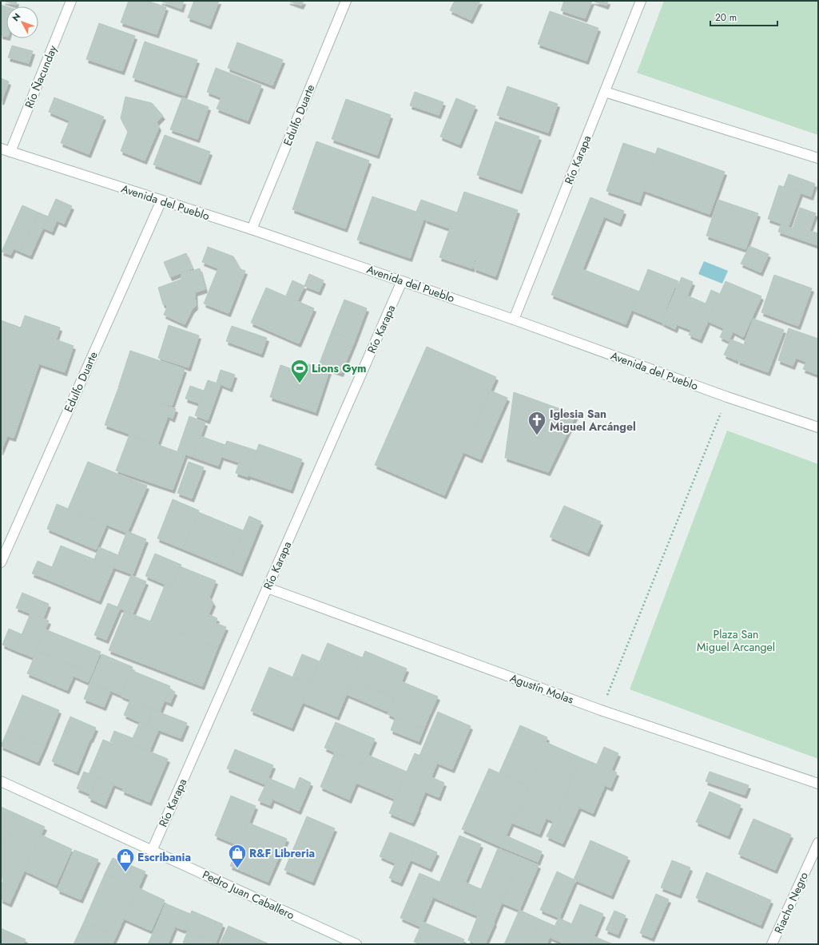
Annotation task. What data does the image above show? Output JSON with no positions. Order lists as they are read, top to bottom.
{
  "streets": {
    "street": [
      "Río Ñacunday",
      "Edulfo Duarte",
      "Río Karapa",
      "Avenida del Pueblo",
      "Agustín Molas",
      "Pedro Juan Caballero",
      "Riacho Negro"
    ]
  },
  "crossings": [
    ["Río Ñacunday", "Avenida del Pueblo"],
    ["Edulfo Duarte", "Avenida del Pueblo"],
    ["Río Karapa", "Avenida del Pueblo"],
    ["Río Karapa", "Agustín Molas"],
    ["Río Karapa", "Pedro Juan Caballero"]
  ],
  "parks": ["Plaza San Miguel Arcangel"],
  "places": {
    "sports": ["Lions Gym"],
    "church": ["Iglesia San Miguel Arcángel"],
    "shop": ["R&F Libreria", "Escribania"]
  },
  "scale_bar": "20 m",
  "north": "top left"
}
